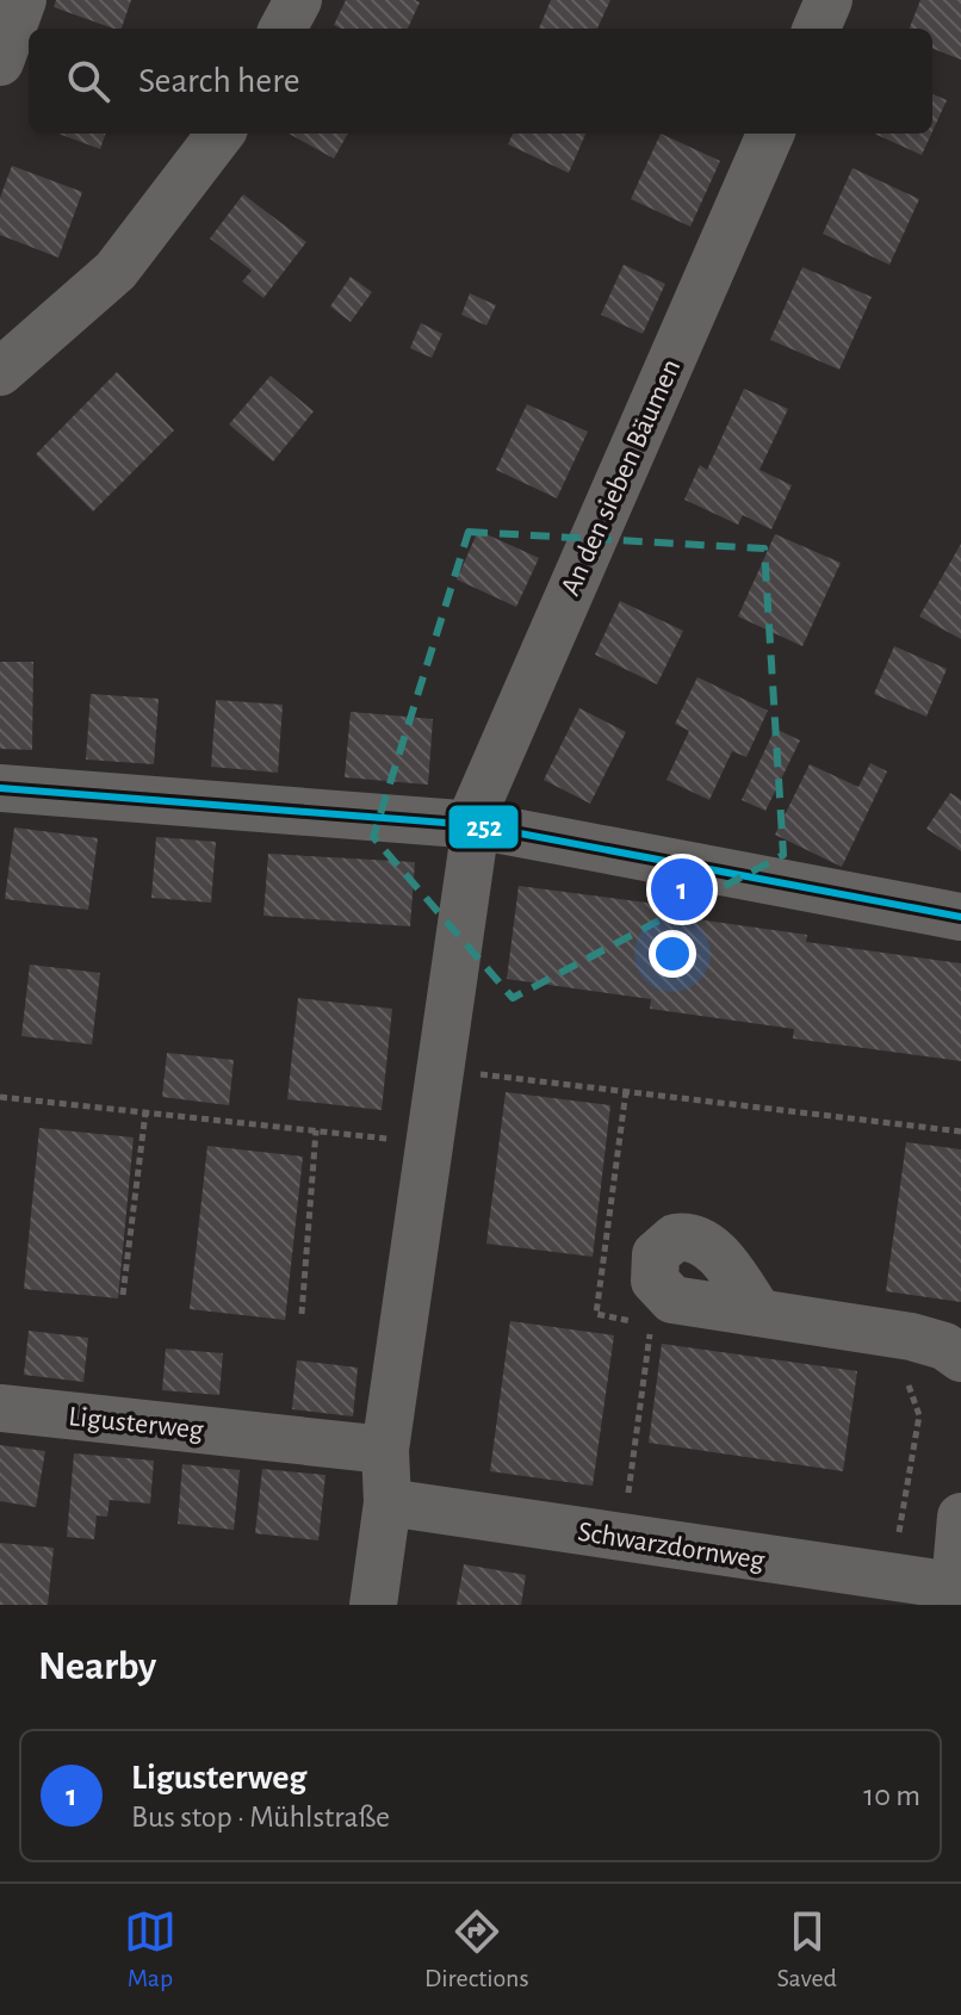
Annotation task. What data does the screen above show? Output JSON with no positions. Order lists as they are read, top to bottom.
{
  "streets": {
    "street": ["An den sieben Bäumen", "Ligusterweg", "Schwarzdornweg"]
  },
  "lines": ["transit line 252"],
  "page": {
    "search": "Search here",
    "pins": "1",
    "heading": "Nearby",
    "list": [
      {
        "mark": "1",
        "name": "Ligusterweg",
        "note": "Bus stop · Mühlstraße",
        "value": "10 m"
      }
    ],
    "nav": ["Map", "Directions", "Saved"]
  }
}
